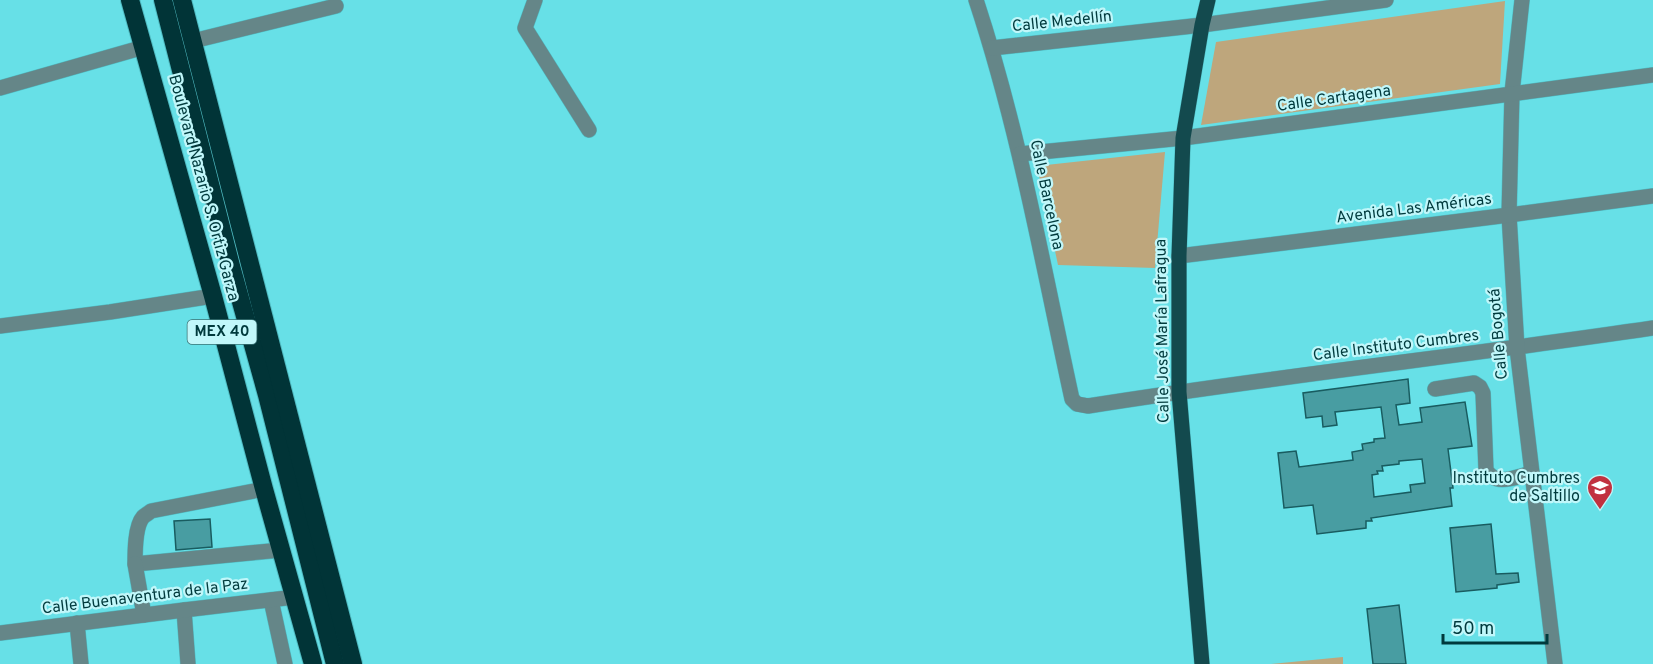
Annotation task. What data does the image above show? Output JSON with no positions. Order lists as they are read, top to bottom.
{
  "streets": {
    "highway": ["Boulevard Nazario S. Ortiz Garza", "MEX 40"],
    "main road": ["Calle José María Lafragua"],
    "street": [
      "Calle Medellín",
      "Calle Cartagena",
      "Calle Barcelona",
      "Avenida Las Américas",
      "Calle Bogotá",
      "Calle Instituto Cumbres",
      "Calle Buenaventura de la Paz"
    ]
  },
  "crossings": [
    ["Calle Medellín", "Calle Barcelona"],
    ["Calle Medellín", "Calle José María Lafragua"],
    ["Calle Cartagena", "Calle Barcelona"],
    ["Calle Cartagena", "Calle José María Lafragua"],
    ["Calle Cartagena", "Calle Bogotá"],
    ["Boulevard Nazario S. Ortiz Garza", "Calle Buenaventura de la Paz"],
    ["Calle Barcelona", "Calle Instituto Cumbres"],
    ["Avenida Las Américas", "Calle José María Lafragua"],
    ["Avenida Las Américas", "Calle Bogotá"],
    ["Calle José María Lafragua", "Calle Instituto Cumbres"],
    ["Calle Bogotá", "Calle Instituto Cumbres"]
  ],
  "places": {
    "school or university": ["Instituto Cumbres de Saltillo"]
  },
  "scale_bar": "50 m"
}
